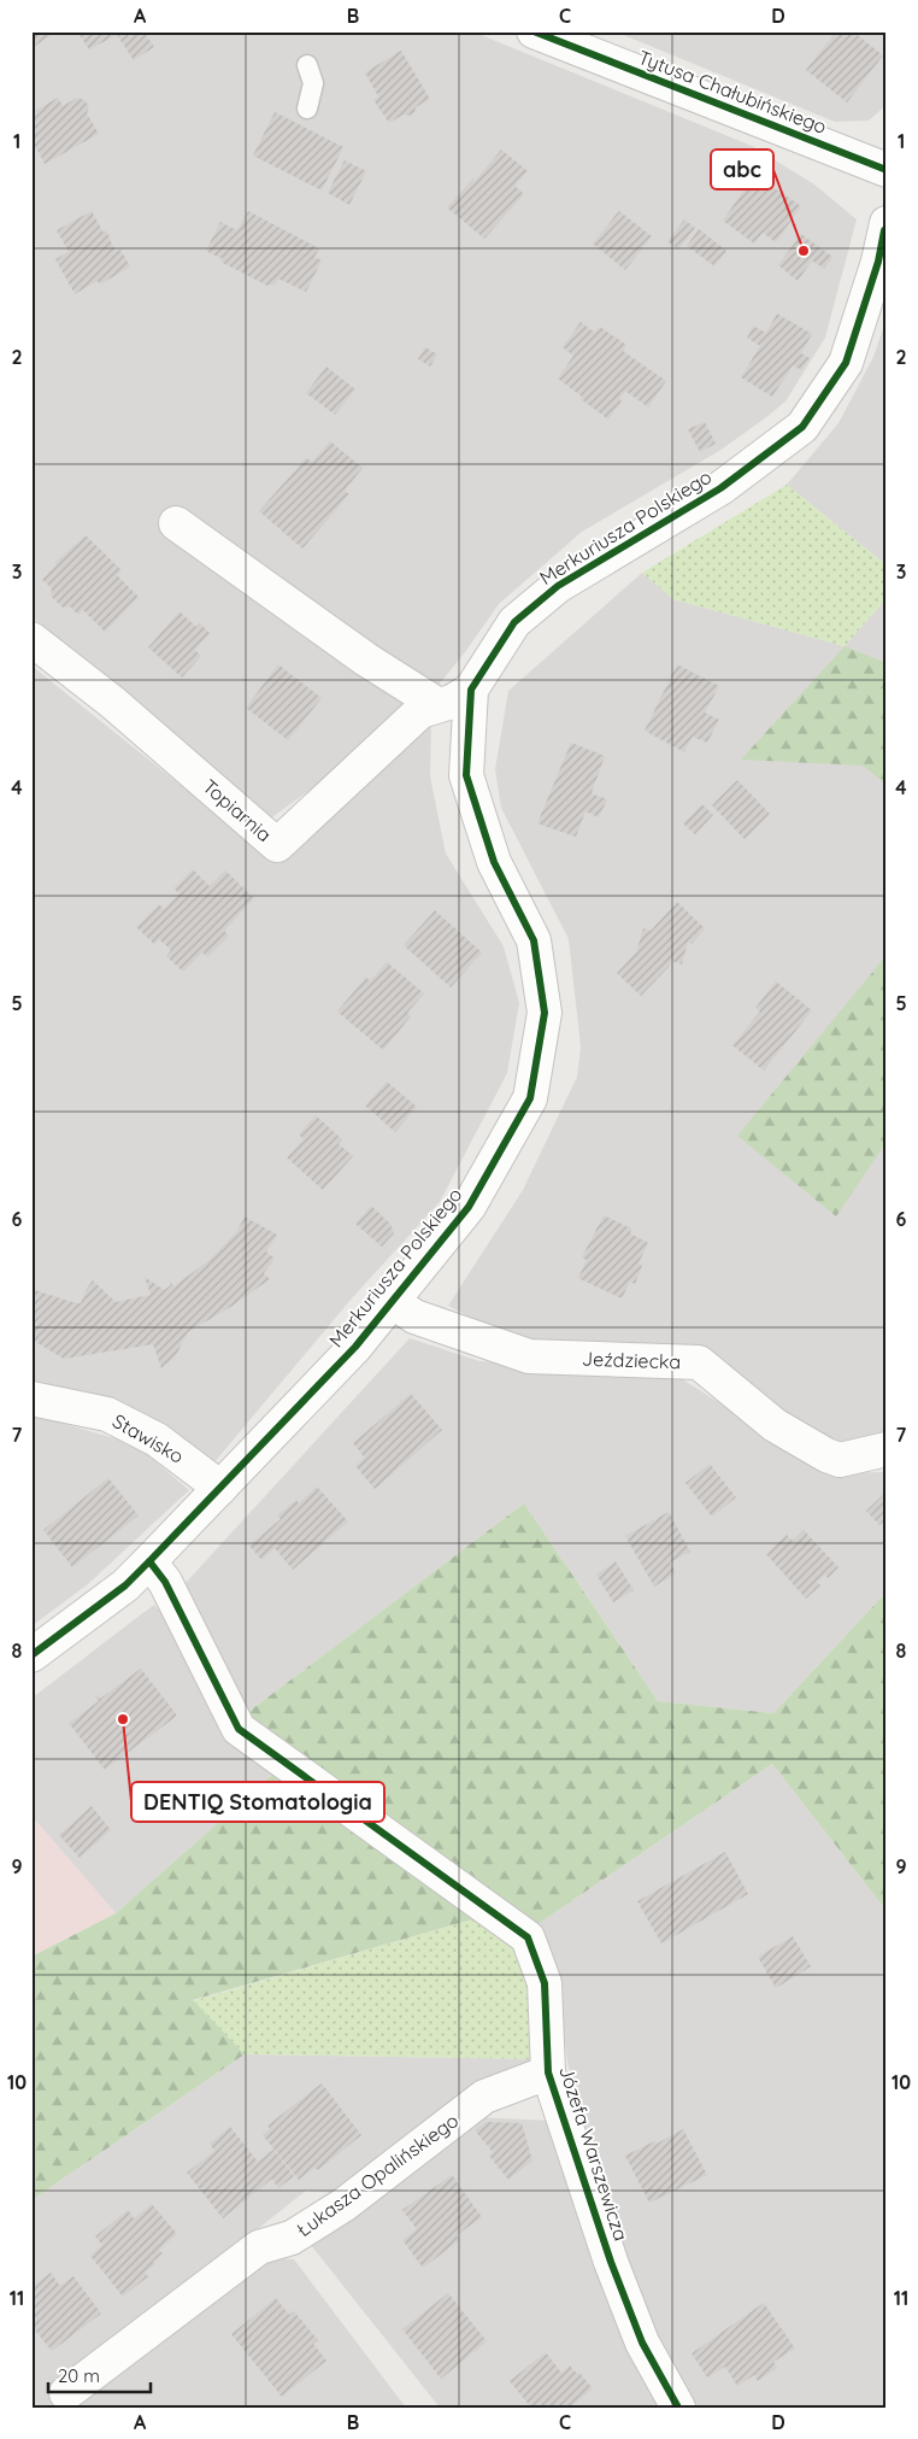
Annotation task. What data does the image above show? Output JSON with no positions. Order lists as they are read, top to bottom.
{
  "streets": {
    "street": [
      "Tytusa Chałubińskiego",
      "Merkuriusza Polskiego",
      "Topiarnia",
      "Jeździecka",
      "Stawisko",
      "Józefa Warszewicza",
      "Łukasza Opalińskiego"
    ]
  },
  "crossings": [
    ["Merkuriusza Polskiego", "Topiarnia"],
    ["Merkuriusza Polskiego", "Jeździecka"],
    ["Merkuriusza Polskiego", "Stawisko"],
    ["Merkuriusza Polskiego", "Józefa Warszewicza"],
    ["Józefa Warszewicza", "Łukasza Opalińskiego"]
  ],
  "places": ["abc", "DENTIQ Stomatologia"],
  "scale_bar": "20 m",
  "grid": {
    "columns": [
      "A",
      "B",
      "C",
      "D"
    ],
    "rows": [
      "1",
      "2",
      "3",
      "4",
      "5",
      "6",
      "7",
      "8",
      "9",
      "10",
      "11"
    ]
  }
}
